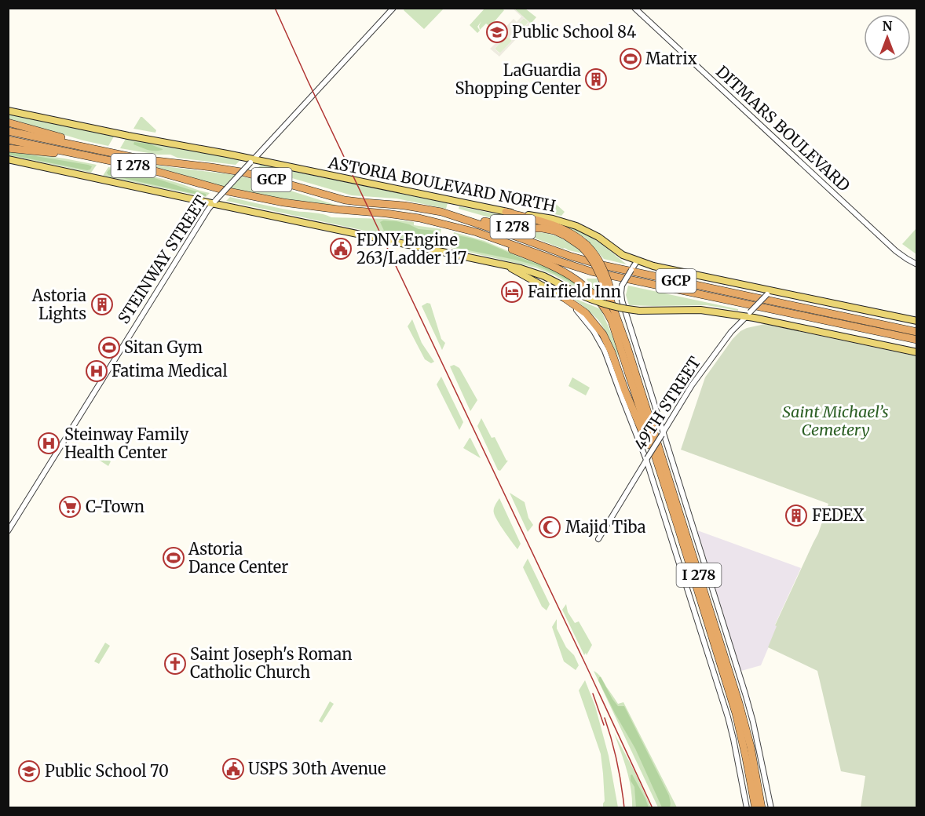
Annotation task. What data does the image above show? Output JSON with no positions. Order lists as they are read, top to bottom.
{
  "streets": {
    "highway": ["I 278", "GCP"],
    "main road": ["ASTORIA BOULEVARD NORTH"],
    "street": ["DITMARS BOULEVARD", "STEINWAY STREET", "49TH STREET"]
  },
  "crossings": [
    ["I 278", "GCP"],
    ["ASTORIA BOULEVARD NORTH", "STEINWAY STREET"],
    ["ASTORIA BOULEVARD NORTH", "49TH STREET"]
  ],
  "parks": ["Saint Michael’s Cemetery"],
  "places": {
    "school or university": ["Public School 84", "Public School 70"],
    "sports": ["Matrix", "Sitan Gym", "Astoria Dance Center"],
    "building": ["LaGuardia Shopping Center", "Astoria Lights", "FEDEX"],
    "public building": ["FDNY Engine 263/Ladder 117", "USPS 30th Avenue"],
    "hotel": ["Fairfield Inn"],
    "hospital": ["Fatima Medical", "Steinway Family Health Center"],
    "supermarket": ["C-Town"],
    "mosque": ["Majid Tiba"],
    "church": ["Saint Joseph's Roman Catholic Church"]
  },
  "north": "top"
}
